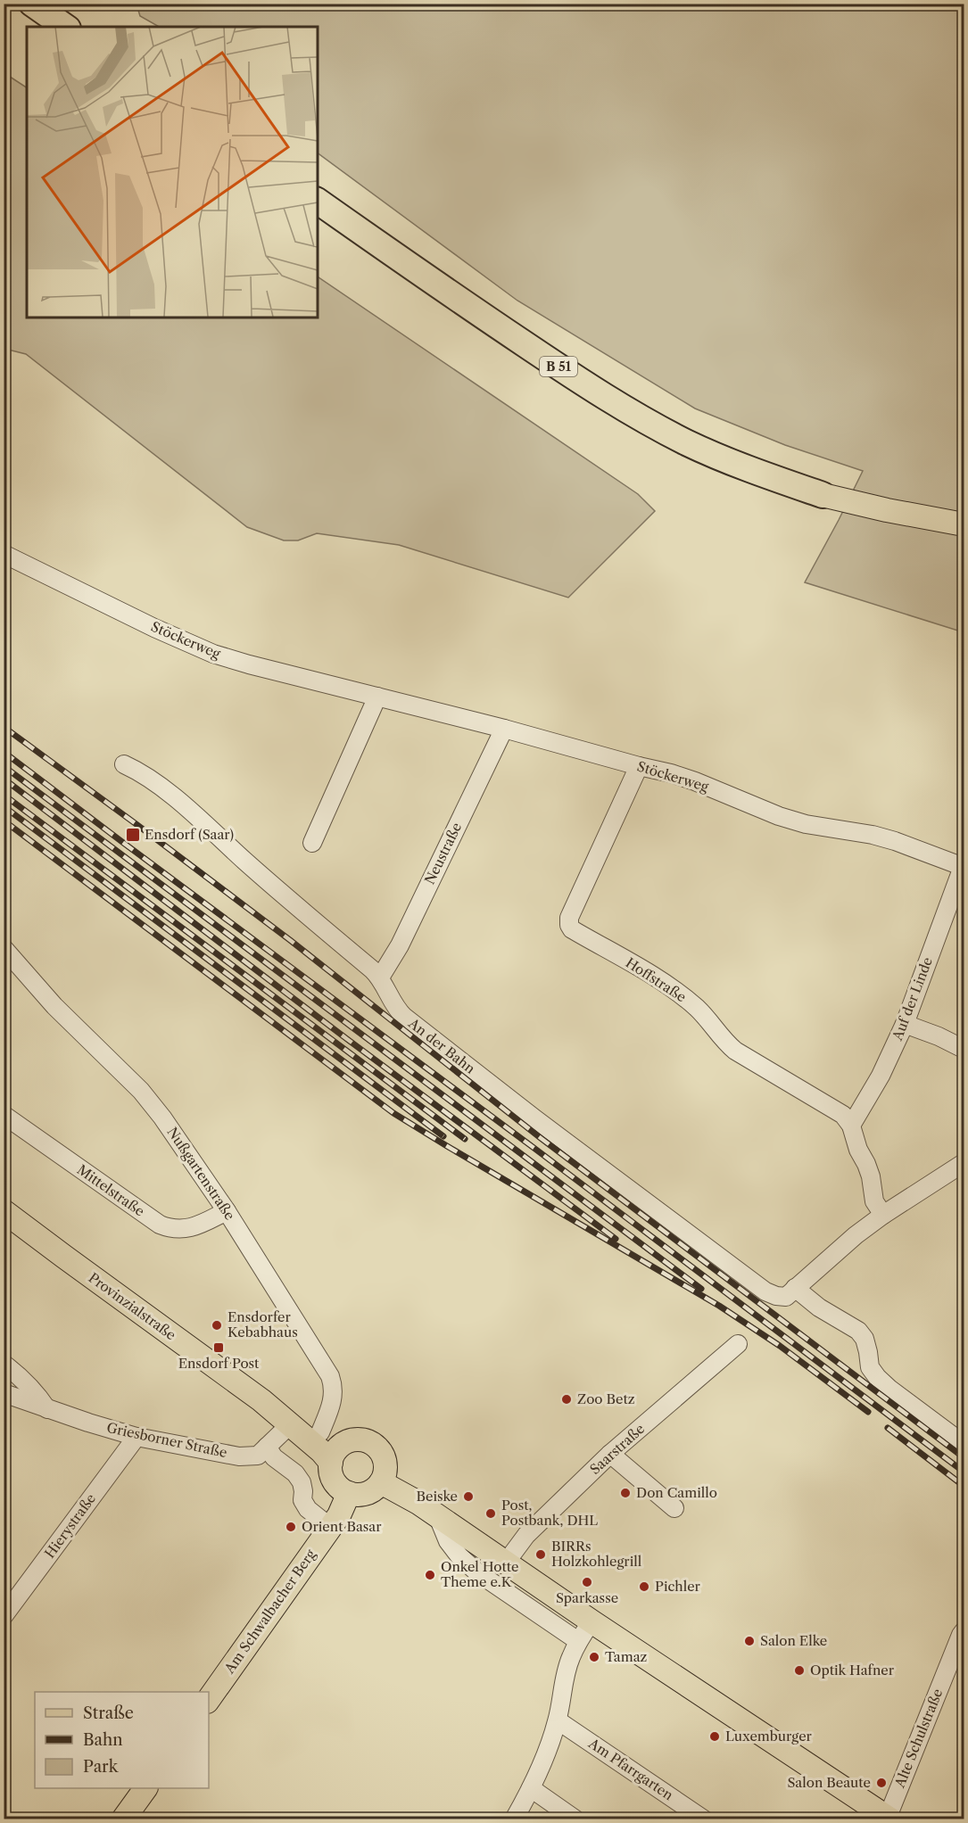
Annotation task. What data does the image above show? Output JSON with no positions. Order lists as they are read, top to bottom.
{
  "streets": {
    "highway": ["B 51"],
    "main road": ["Provinzialstraße", "Am Schwalbacher Berg"],
    "street": [
      "Stöckerweg",
      "Neustraße",
      "Hoffstraße",
      "Auf der Linde",
      "An der Bahn",
      "Nußgartenstraße",
      "Mittelstraße",
      "Griesborner Straße",
      "Saarstraße",
      "Hierystraße",
      "Alte Schulstraße",
      "Am Pfarrgarten"
    ]
  },
  "crossings": [
    ["Stöckerweg", "Neustraße"],
    ["Stöckerweg", "Hoffstraße"],
    ["Stöckerweg", "Auf der Linde"],
    ["Neustraße", "An der Bahn"],
    ["Hoffstraße", "Auf der Linde"],
    ["Nußgartenstraße", "Mittelstraße"],
    ["Nußgartenstraße", "Provinzialstraße"],
    ["Provinzialstraße", "Griesborner Straße"],
    ["Provinzialstraße", "Am Schwalbacher Berg"],
    ["Griesborner Straße", "Hierystraße"]
  ],
  "places": {
    "transit": ["Ensdorf (Saar)", "Ensdorf Post"],
    "other": [
      "Ensdorfer Kebabhaus",
      "Zoo Betz",
      "Don Camillo",
      "Beiske",
      "Post, Postbank, DHL",
      "Orient Basar",
      "BIRRs Holzkohlegrill",
      "Onkel Hotte Theme e.K",
      "Sparkasse",
      "Pichler",
      "Salon Elke",
      "Tamaz",
      "Optik Hafner",
      "Luxemburger",
      "Salon Beaute"
    ]
  },
  "legend": ["Straße", "Bahn", "Park"]
}
